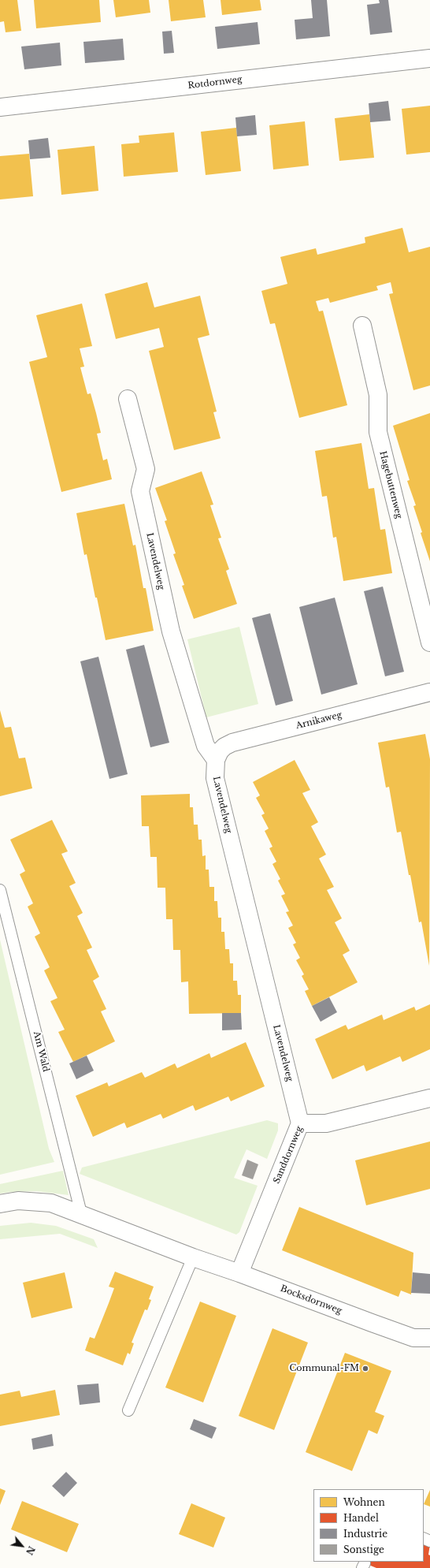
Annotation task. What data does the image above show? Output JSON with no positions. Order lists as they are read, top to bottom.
{
  "streets": {
    "street": [
      "Rotdornweg",
      "Hagebuttenweg",
      "Lavendelweg",
      "Arnikaweg",
      "Sanddornweg",
      "Bocksdornweg"
    ],
    "lane": ["Am Wald"]
  },
  "crossings": [
    ["Lavendelweg", "Arnikaweg"],
    ["Lavendelweg", "Sanddornweg"],
    ["Am Wald", "Bocksdornweg"],
    ["Sanddornweg", "Bocksdornweg"]
  ],
  "places": ["Communal-FM"],
  "legend": [
    "Wohnen",
    "Handel",
    "Industrie",
    "Sonstige"
  ],
  "north": "bottom right"
}
